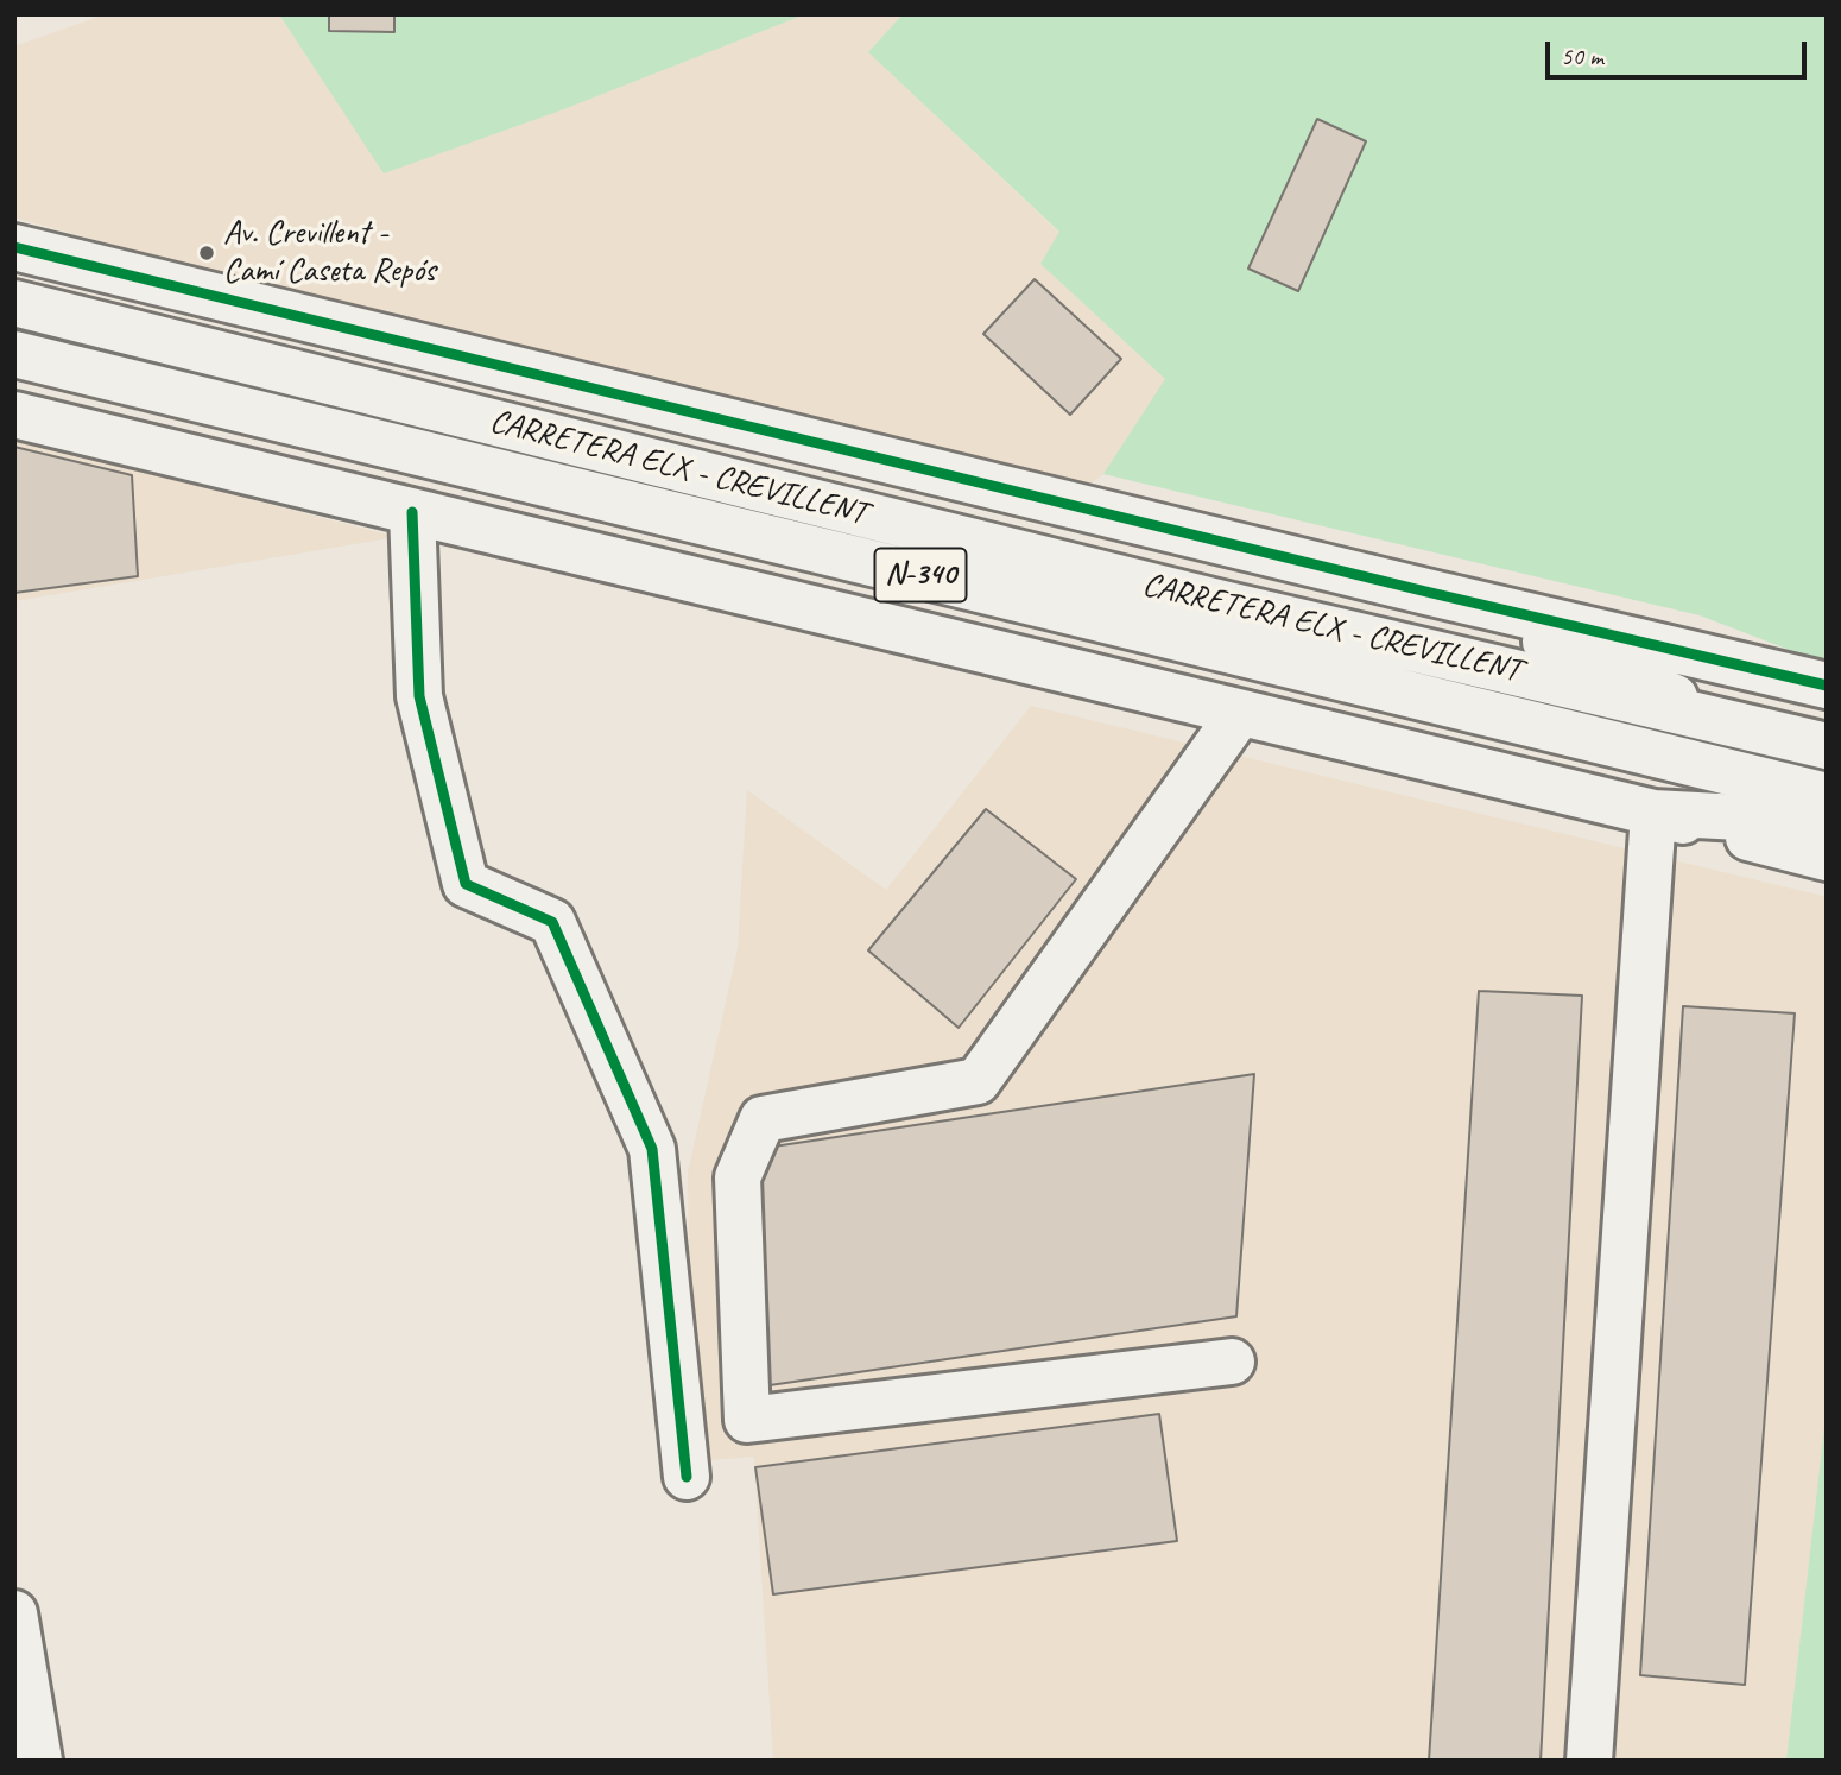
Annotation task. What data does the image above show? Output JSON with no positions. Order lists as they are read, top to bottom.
{
  "streets": {
    "main road": ["CARRETERA ELX - CREVILLENT", "N-340"]
  },
  "places": ["Av. Crevillent - Camí Caseta Repós"],
  "scale_bar": "50 m"
}
